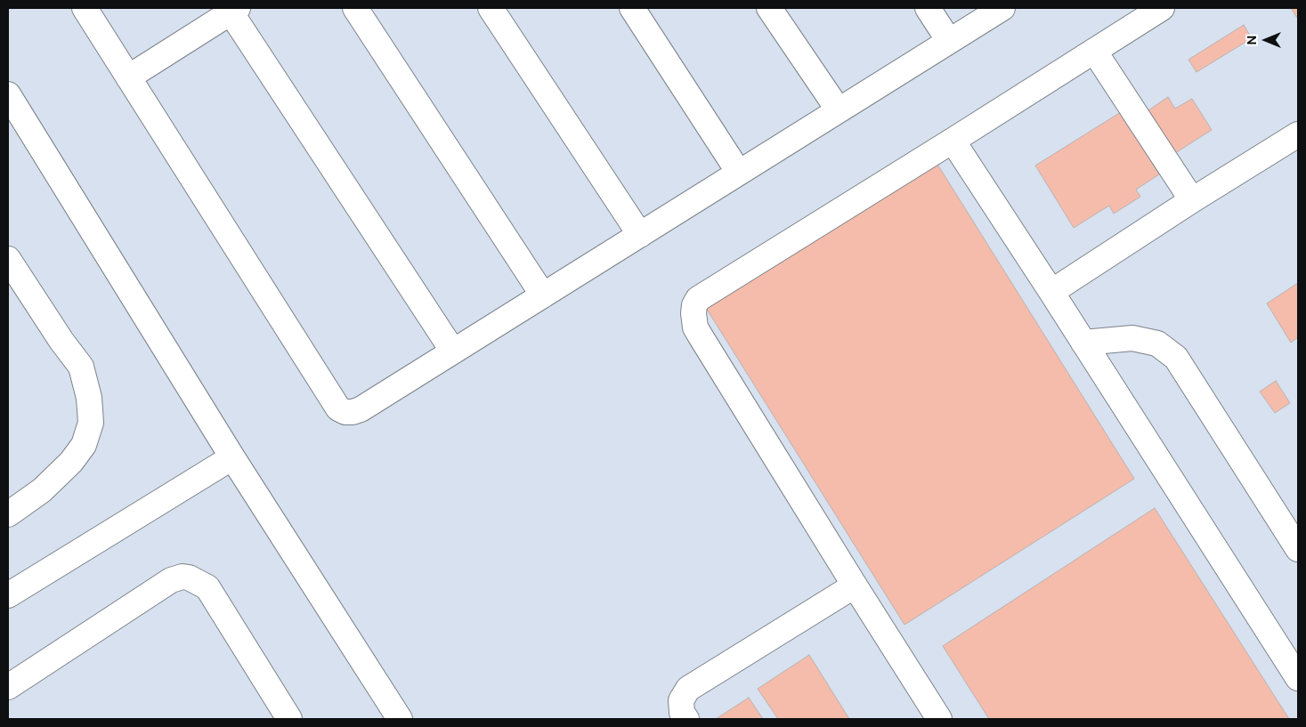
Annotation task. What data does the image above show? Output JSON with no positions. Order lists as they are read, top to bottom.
{
  "north": "left"
}
